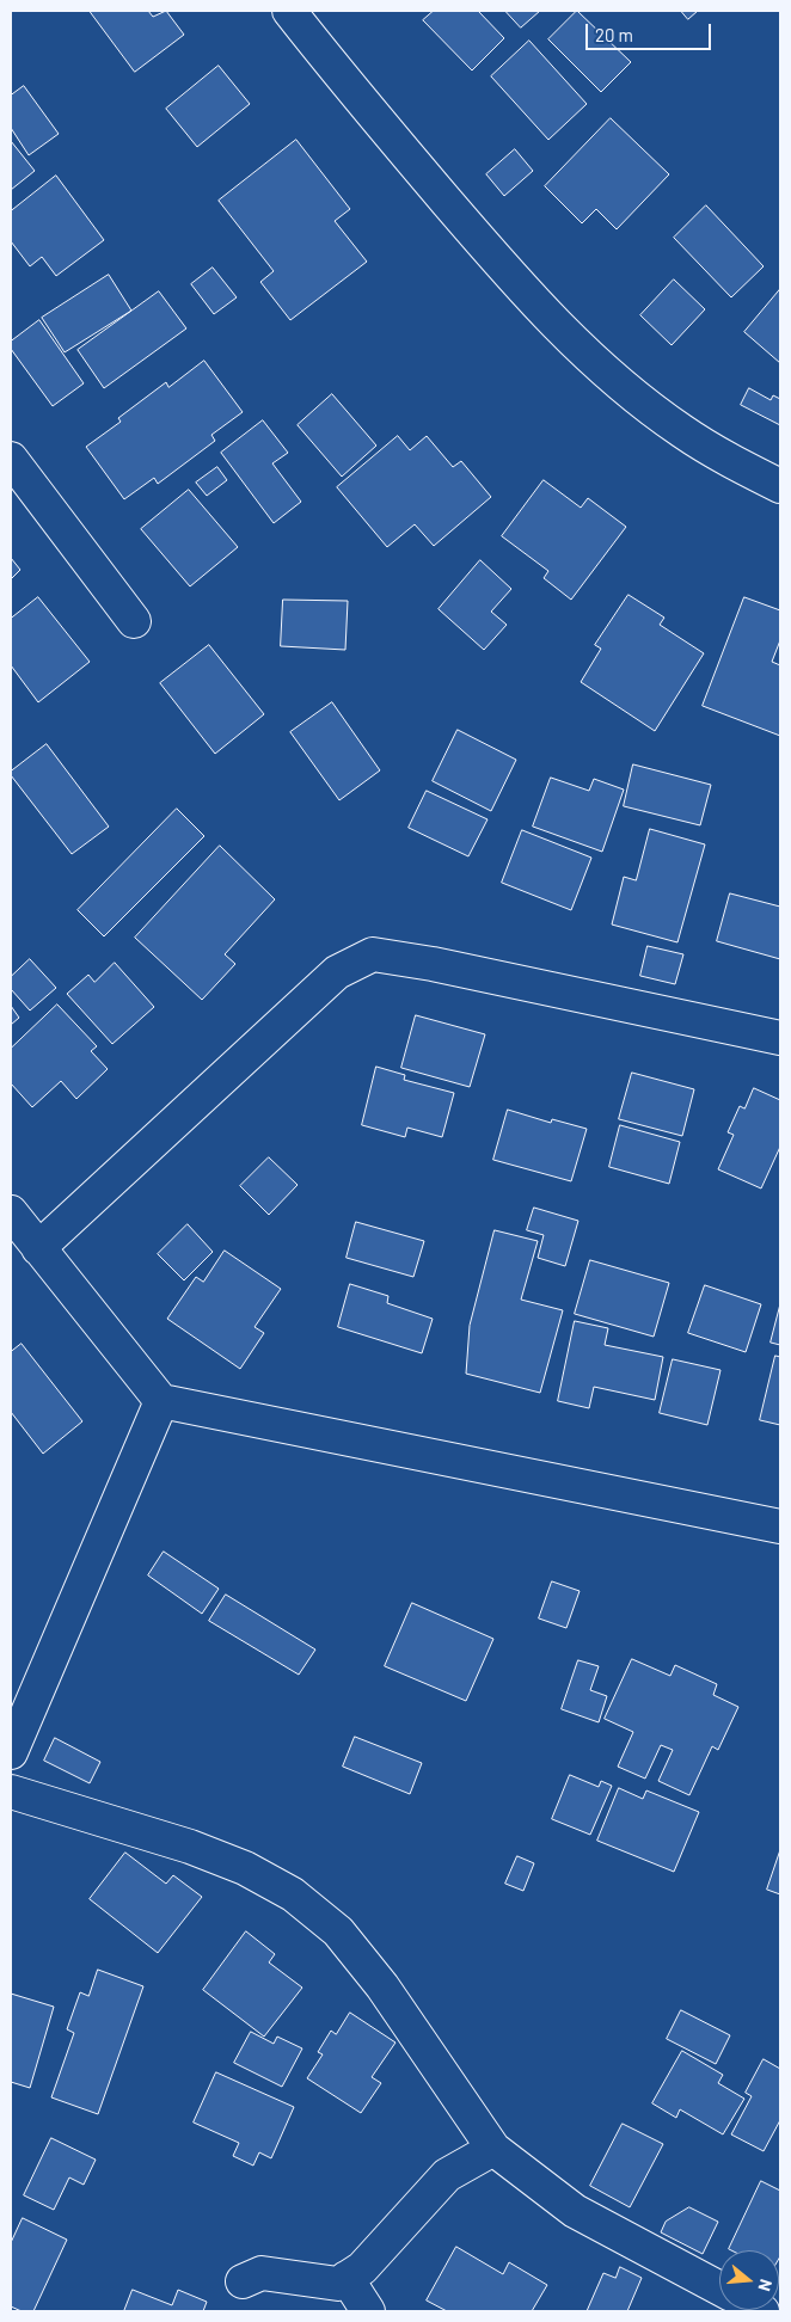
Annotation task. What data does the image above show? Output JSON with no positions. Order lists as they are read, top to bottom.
{
  "scale_bar": "20 m",
  "north": "right"
}
